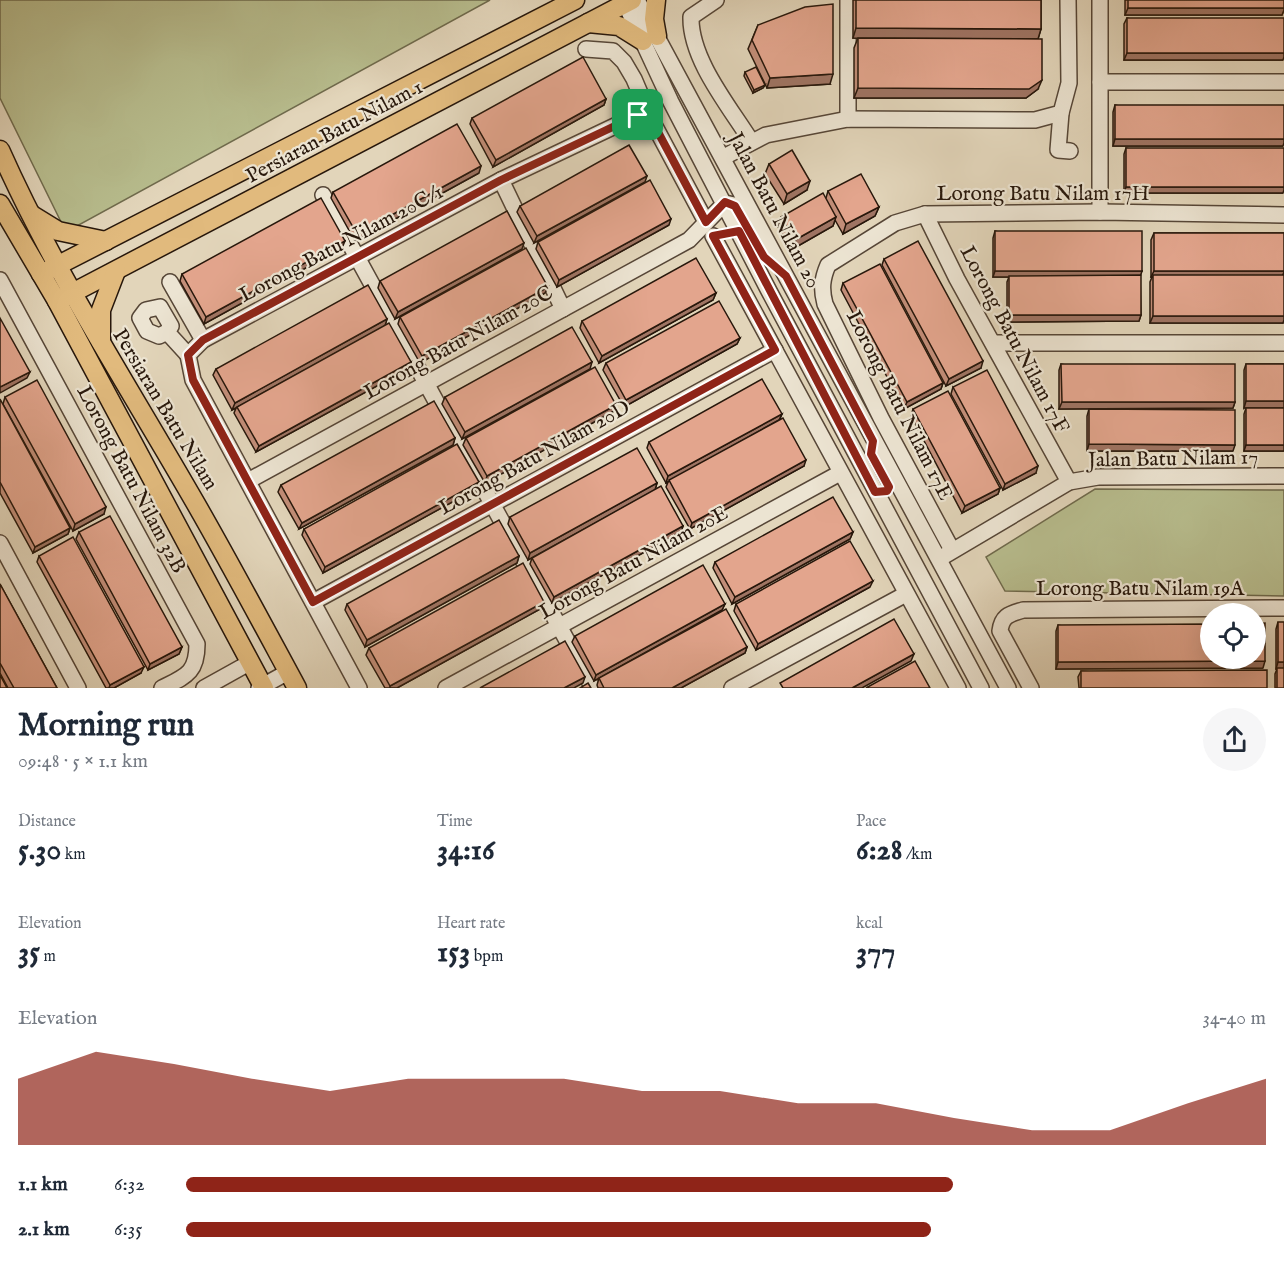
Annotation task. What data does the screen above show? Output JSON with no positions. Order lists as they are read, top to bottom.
{
  "streets": {
    "main road": ["Persiaran Batu Nilam 1", "Persiaran Batu Nilam"],
    "street": [
      "Lorong Batu Nilam 17H",
      "Jalan Batu Nilam 20",
      "Lorong Batu Nilam 20C/1",
      "Lorong Batu Nilam 17F",
      "Lorong Batu Nilam 20C",
      "Lorong Batu Nilam 17E",
      "Lorong Batu Nilam 20D",
      "Jalan Batu Nilam 17",
      "Lorong Batu Nilam 32B",
      "Lorong Batu Nilam 20E",
      "Lorong Batu Nilam 19A"
    ]
  },
  "crossings": [
    ["Persiaran Batu Nilam 1", "Jalan Batu Nilam 20"],
    ["Persiaran Batu Nilam 1", "Persiaran Batu Nilam"],
    ["Lorong Batu Nilam 17H", "Lorong Batu Nilam 17F"],
    ["Lorong Batu Nilam 17H", "Lorong Batu Nilam 17E"],
    ["Jalan Batu Nilam 20", "Lorong Batu Nilam 20C"],
    ["Jalan Batu Nilam 20", "Lorong Batu Nilam 17E"],
    ["Jalan Batu Nilam 20", "Jalan Batu Nilam 17"],
    ["Lorong Batu Nilam 17F", "Jalan Batu Nilam 17"],
    ["Lorong Batu Nilam 17E", "Jalan Batu Nilam 17"]
  ],
  "page": {
    "heading": ["Morning run", "09:48 · 5 × 1.1 km"],
    "stats": [
      ["Distance", "5.30 km"],
      ["Time", "34:16"],
      ["Pace", "6:28 /km"],
      ["Elevation", "35 m"],
      ["Heart rate", "153 bpm"],
      ["kcal", "377"]
    ],
    "chart": ["Elevation", "34–40 m"],
    "list": [
      {
        "name": "1.1 km",
        "note": "6:32"
      },
      {
        "name": "2.1 km",
        "note": "6:35"
      }
    ]
  }
}
